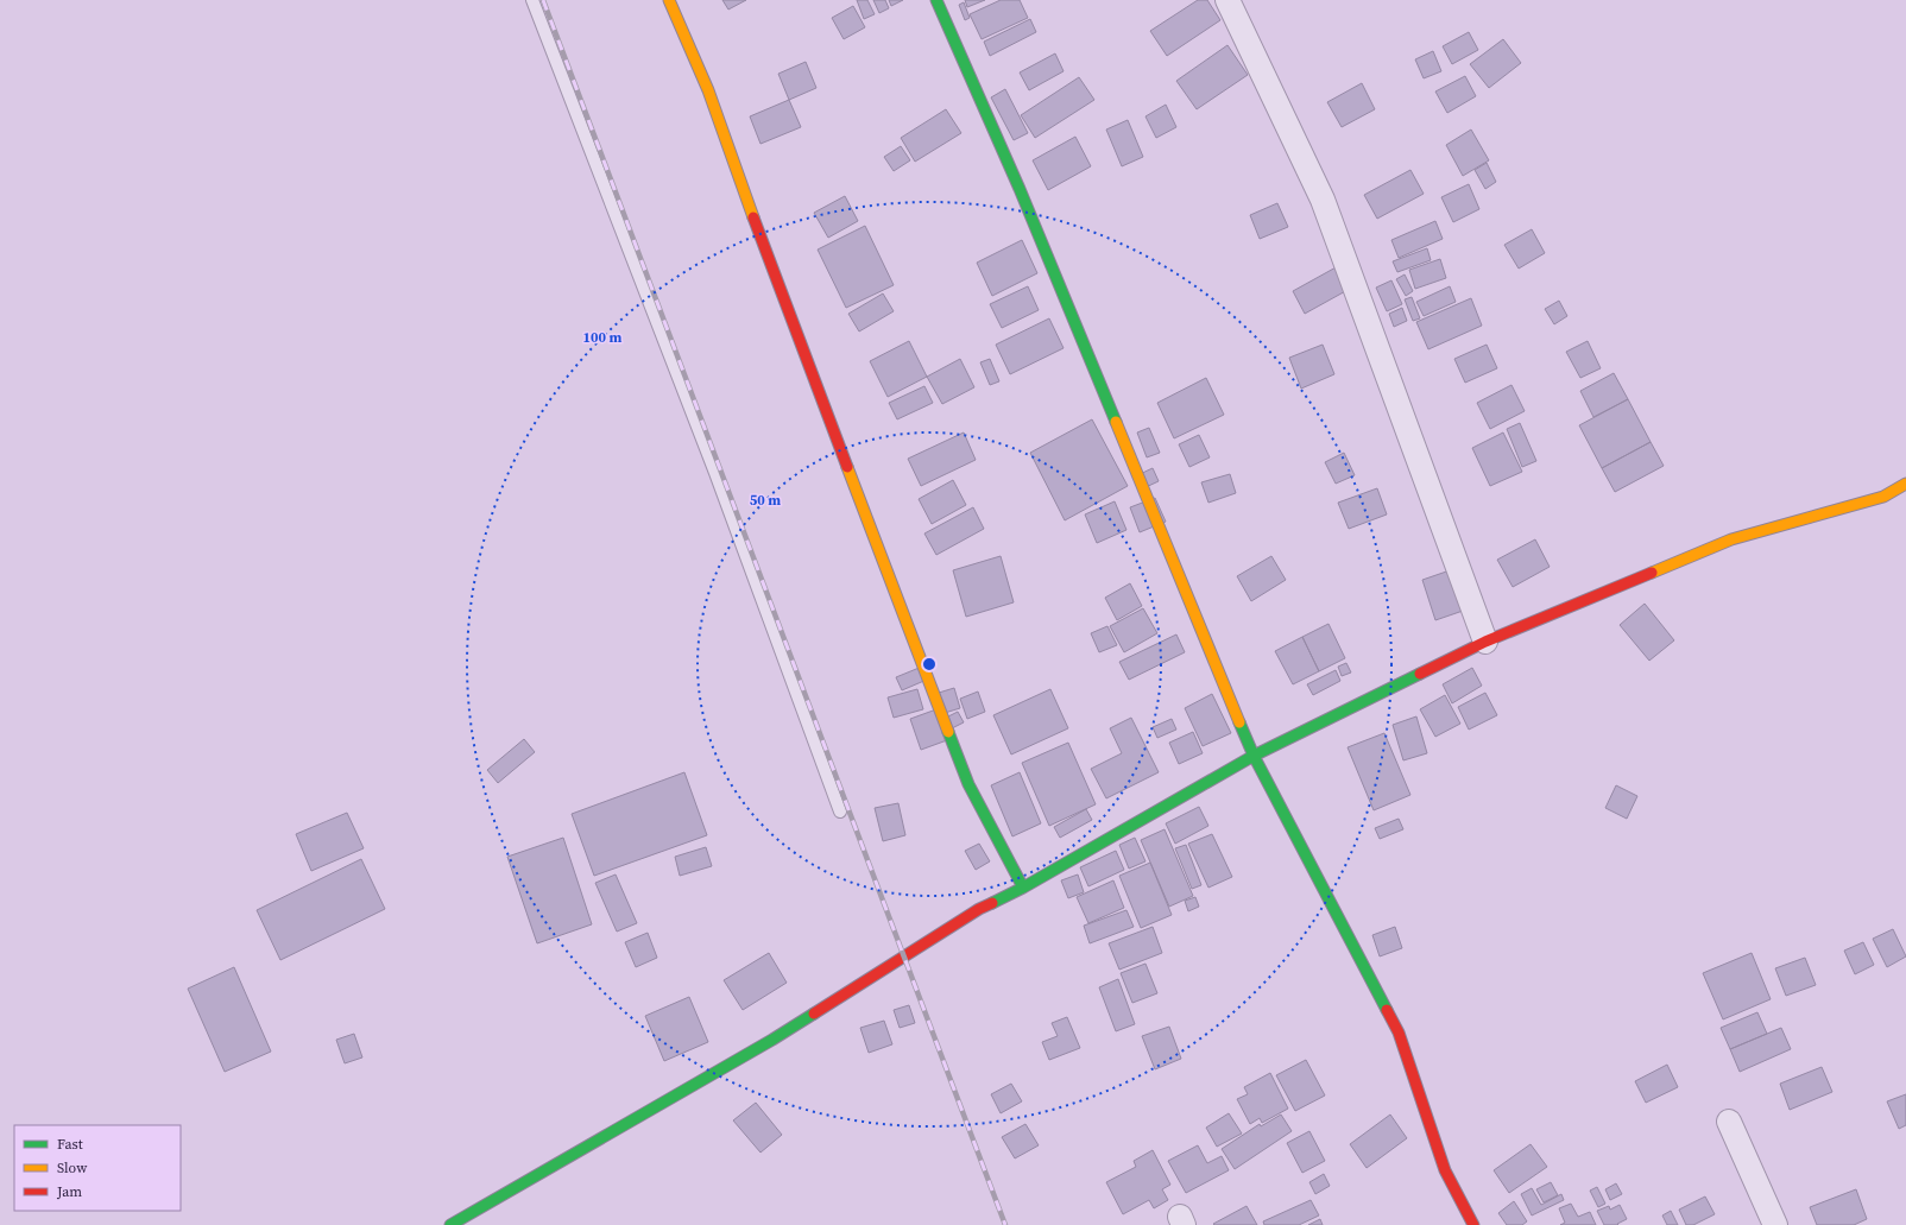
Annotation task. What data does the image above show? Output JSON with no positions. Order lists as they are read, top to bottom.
{
  "legend": ["Fast", "Slow", "Jam"],
  "rings": ["100 m", "50 m"]
}
